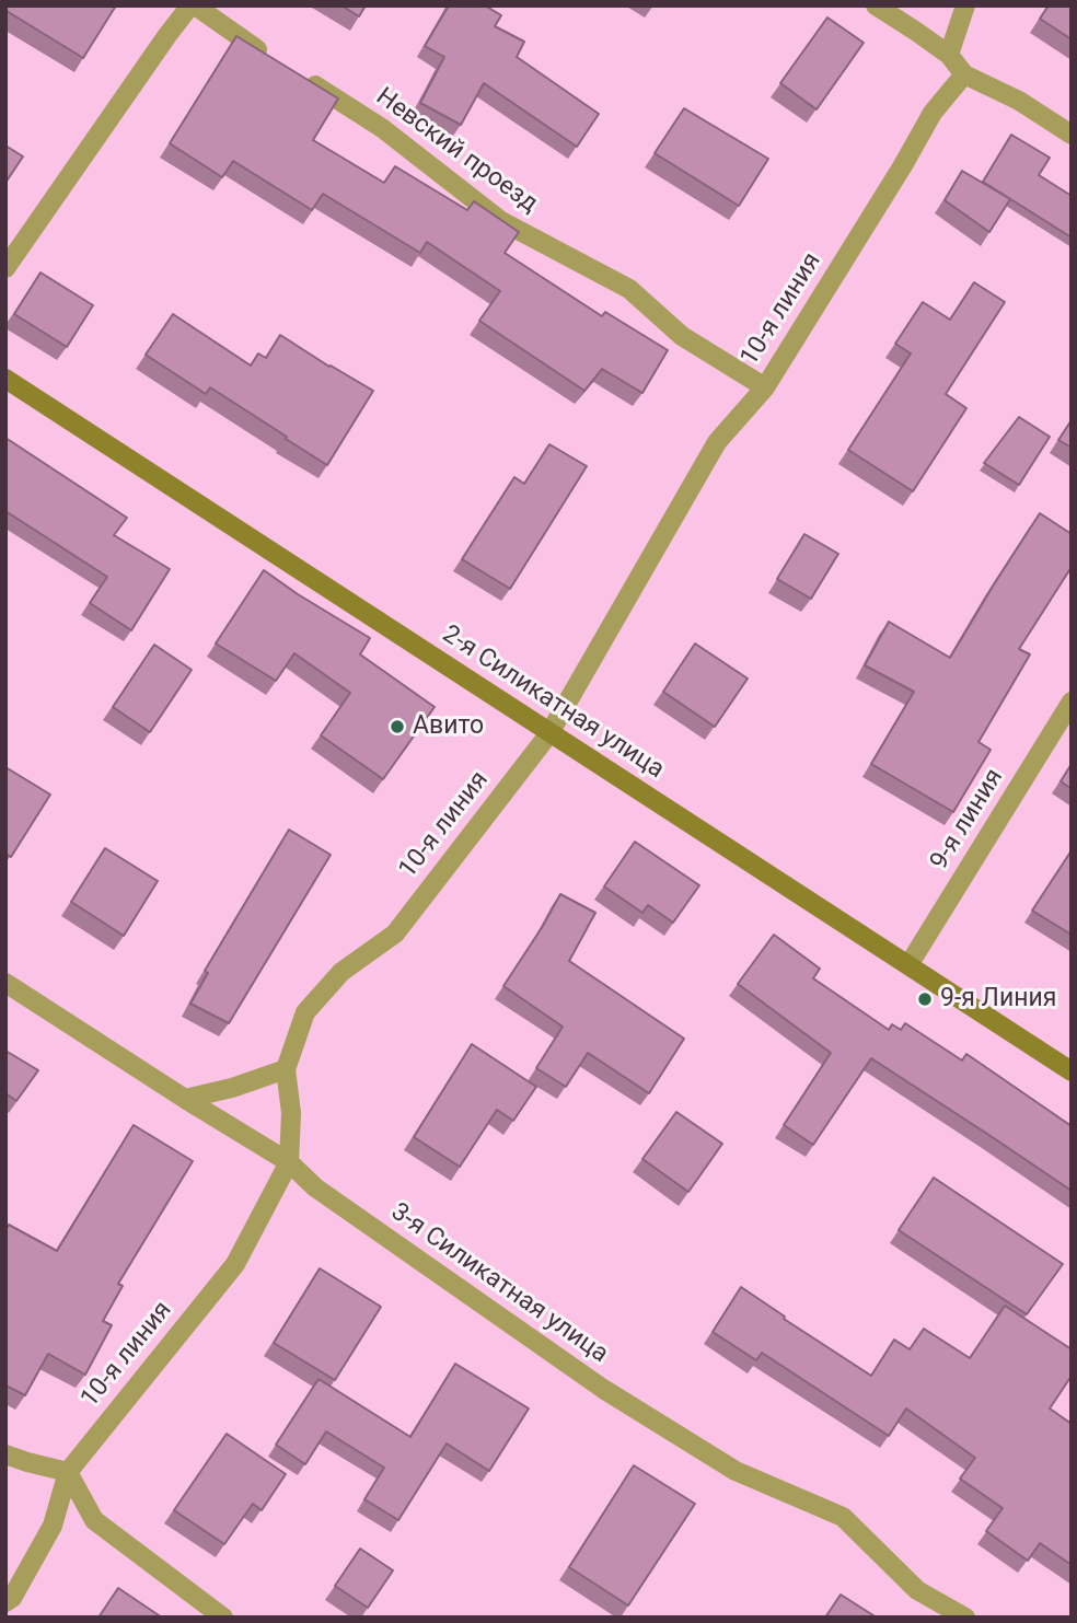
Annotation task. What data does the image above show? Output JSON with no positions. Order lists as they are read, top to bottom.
{
  "streets": {
    "street": [
      "Невский проезд",
      "10-я линия",
      "2-я Силикатная улица",
      "9-я линия",
      "3-я Силикатная улица"
    ]
  },
  "crossings": [
    ["Невский проезд", "10-я линия"],
    ["10-я линия", "2-я Силикатная улица"],
    ["10-я линия", "3-я Силикатная улица"],
    ["2-я Силикатная улица", "9-я линия"]
  ],
  "places": ["Авито", "9-я Линия"]
}
